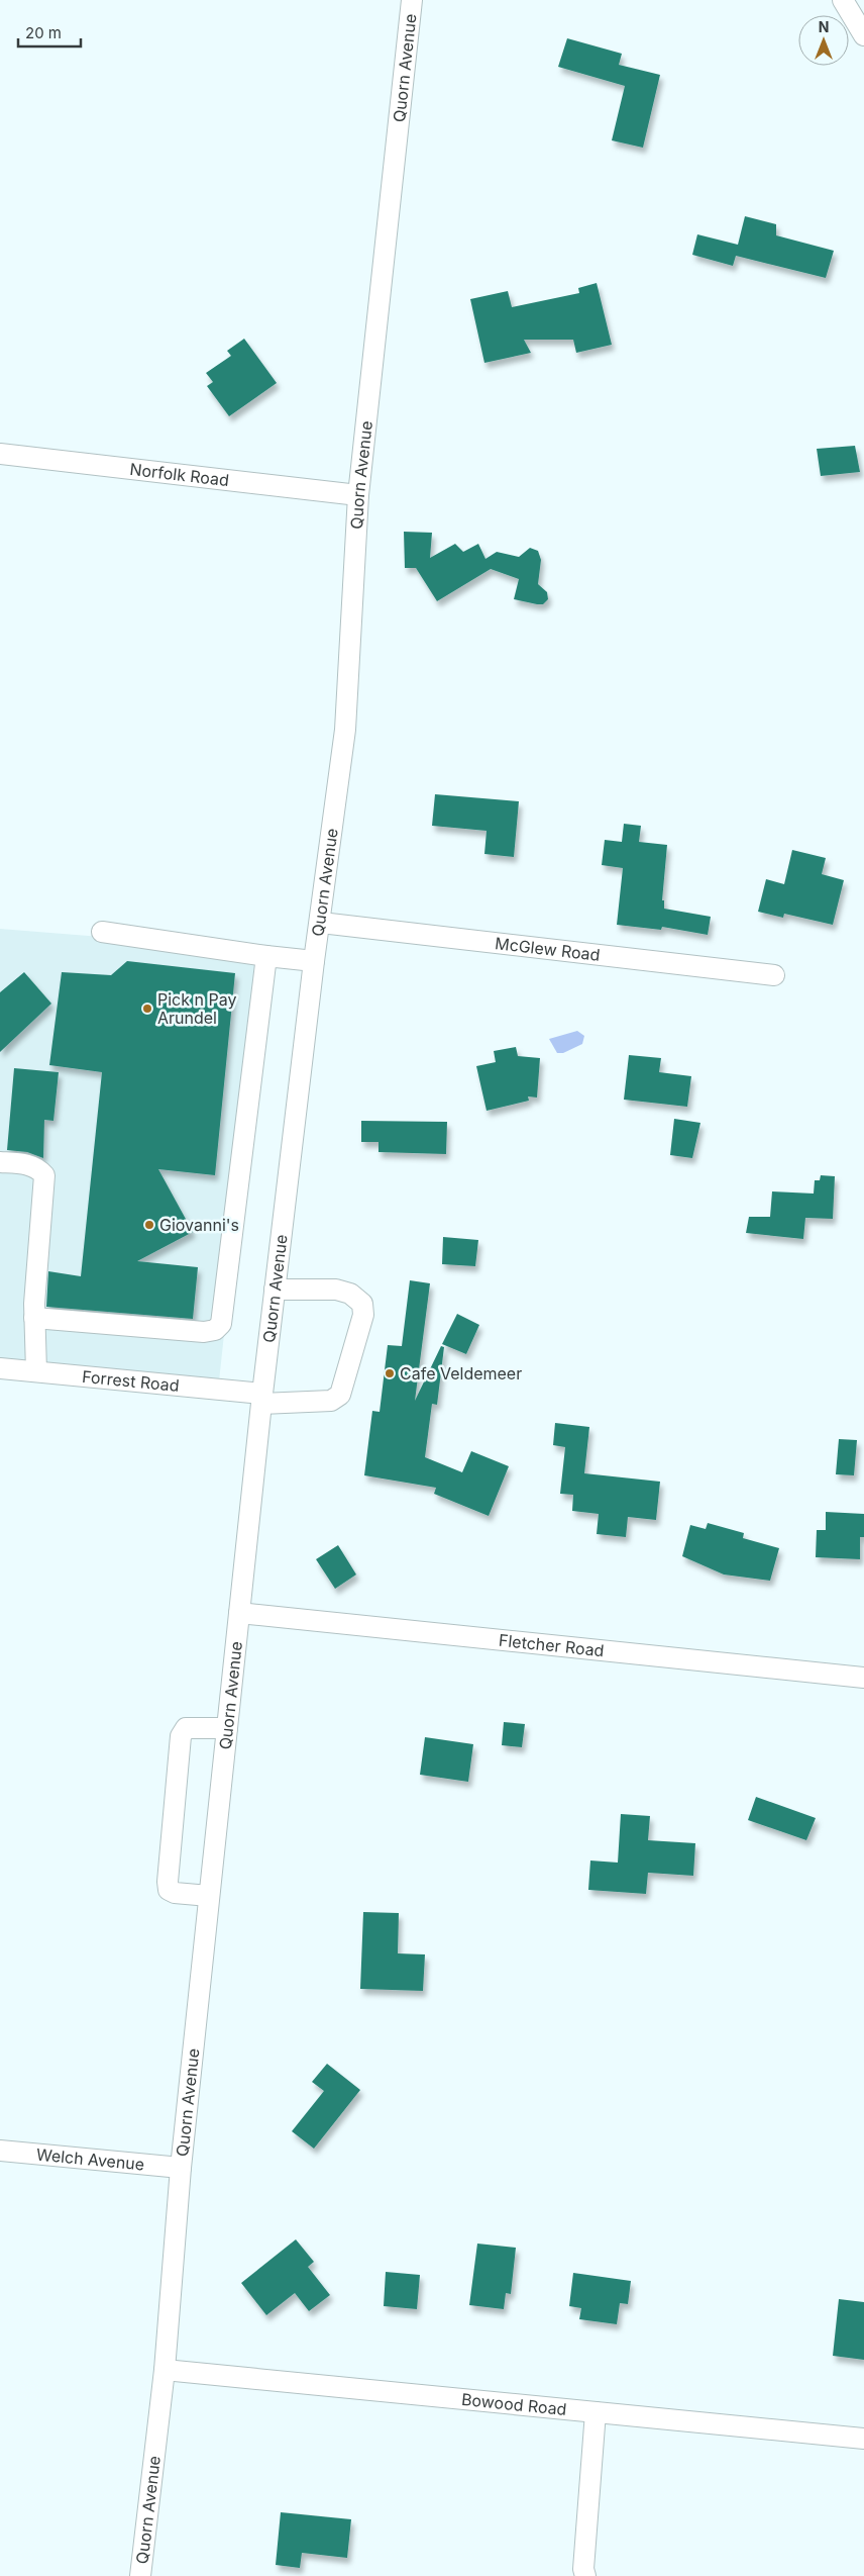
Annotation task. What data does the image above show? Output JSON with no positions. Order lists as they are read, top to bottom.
{
  "streets": {
    "street": [
      "Quorn Avenue",
      "Norfolk Road",
      "McGlew Road",
      "Forrest Road",
      "Fletcher Road",
      "Welch Avenue",
      "Bowood Road"
    ]
  },
  "crossings": [
    ["Quorn Avenue", "Norfolk Road"],
    ["Quorn Avenue", "McGlew Road"],
    ["Quorn Avenue", "Forrest Road"],
    ["Quorn Avenue", "Fletcher Road"],
    ["Quorn Avenue", "Welch Avenue"],
    ["Quorn Avenue", "Bowood Road"]
  ],
  "places": ["Pick n Pay Arundel", "Giovanni's", "Cafe Veldemeer"],
  "scale_bar": "20 m",
  "north": "top"
}
